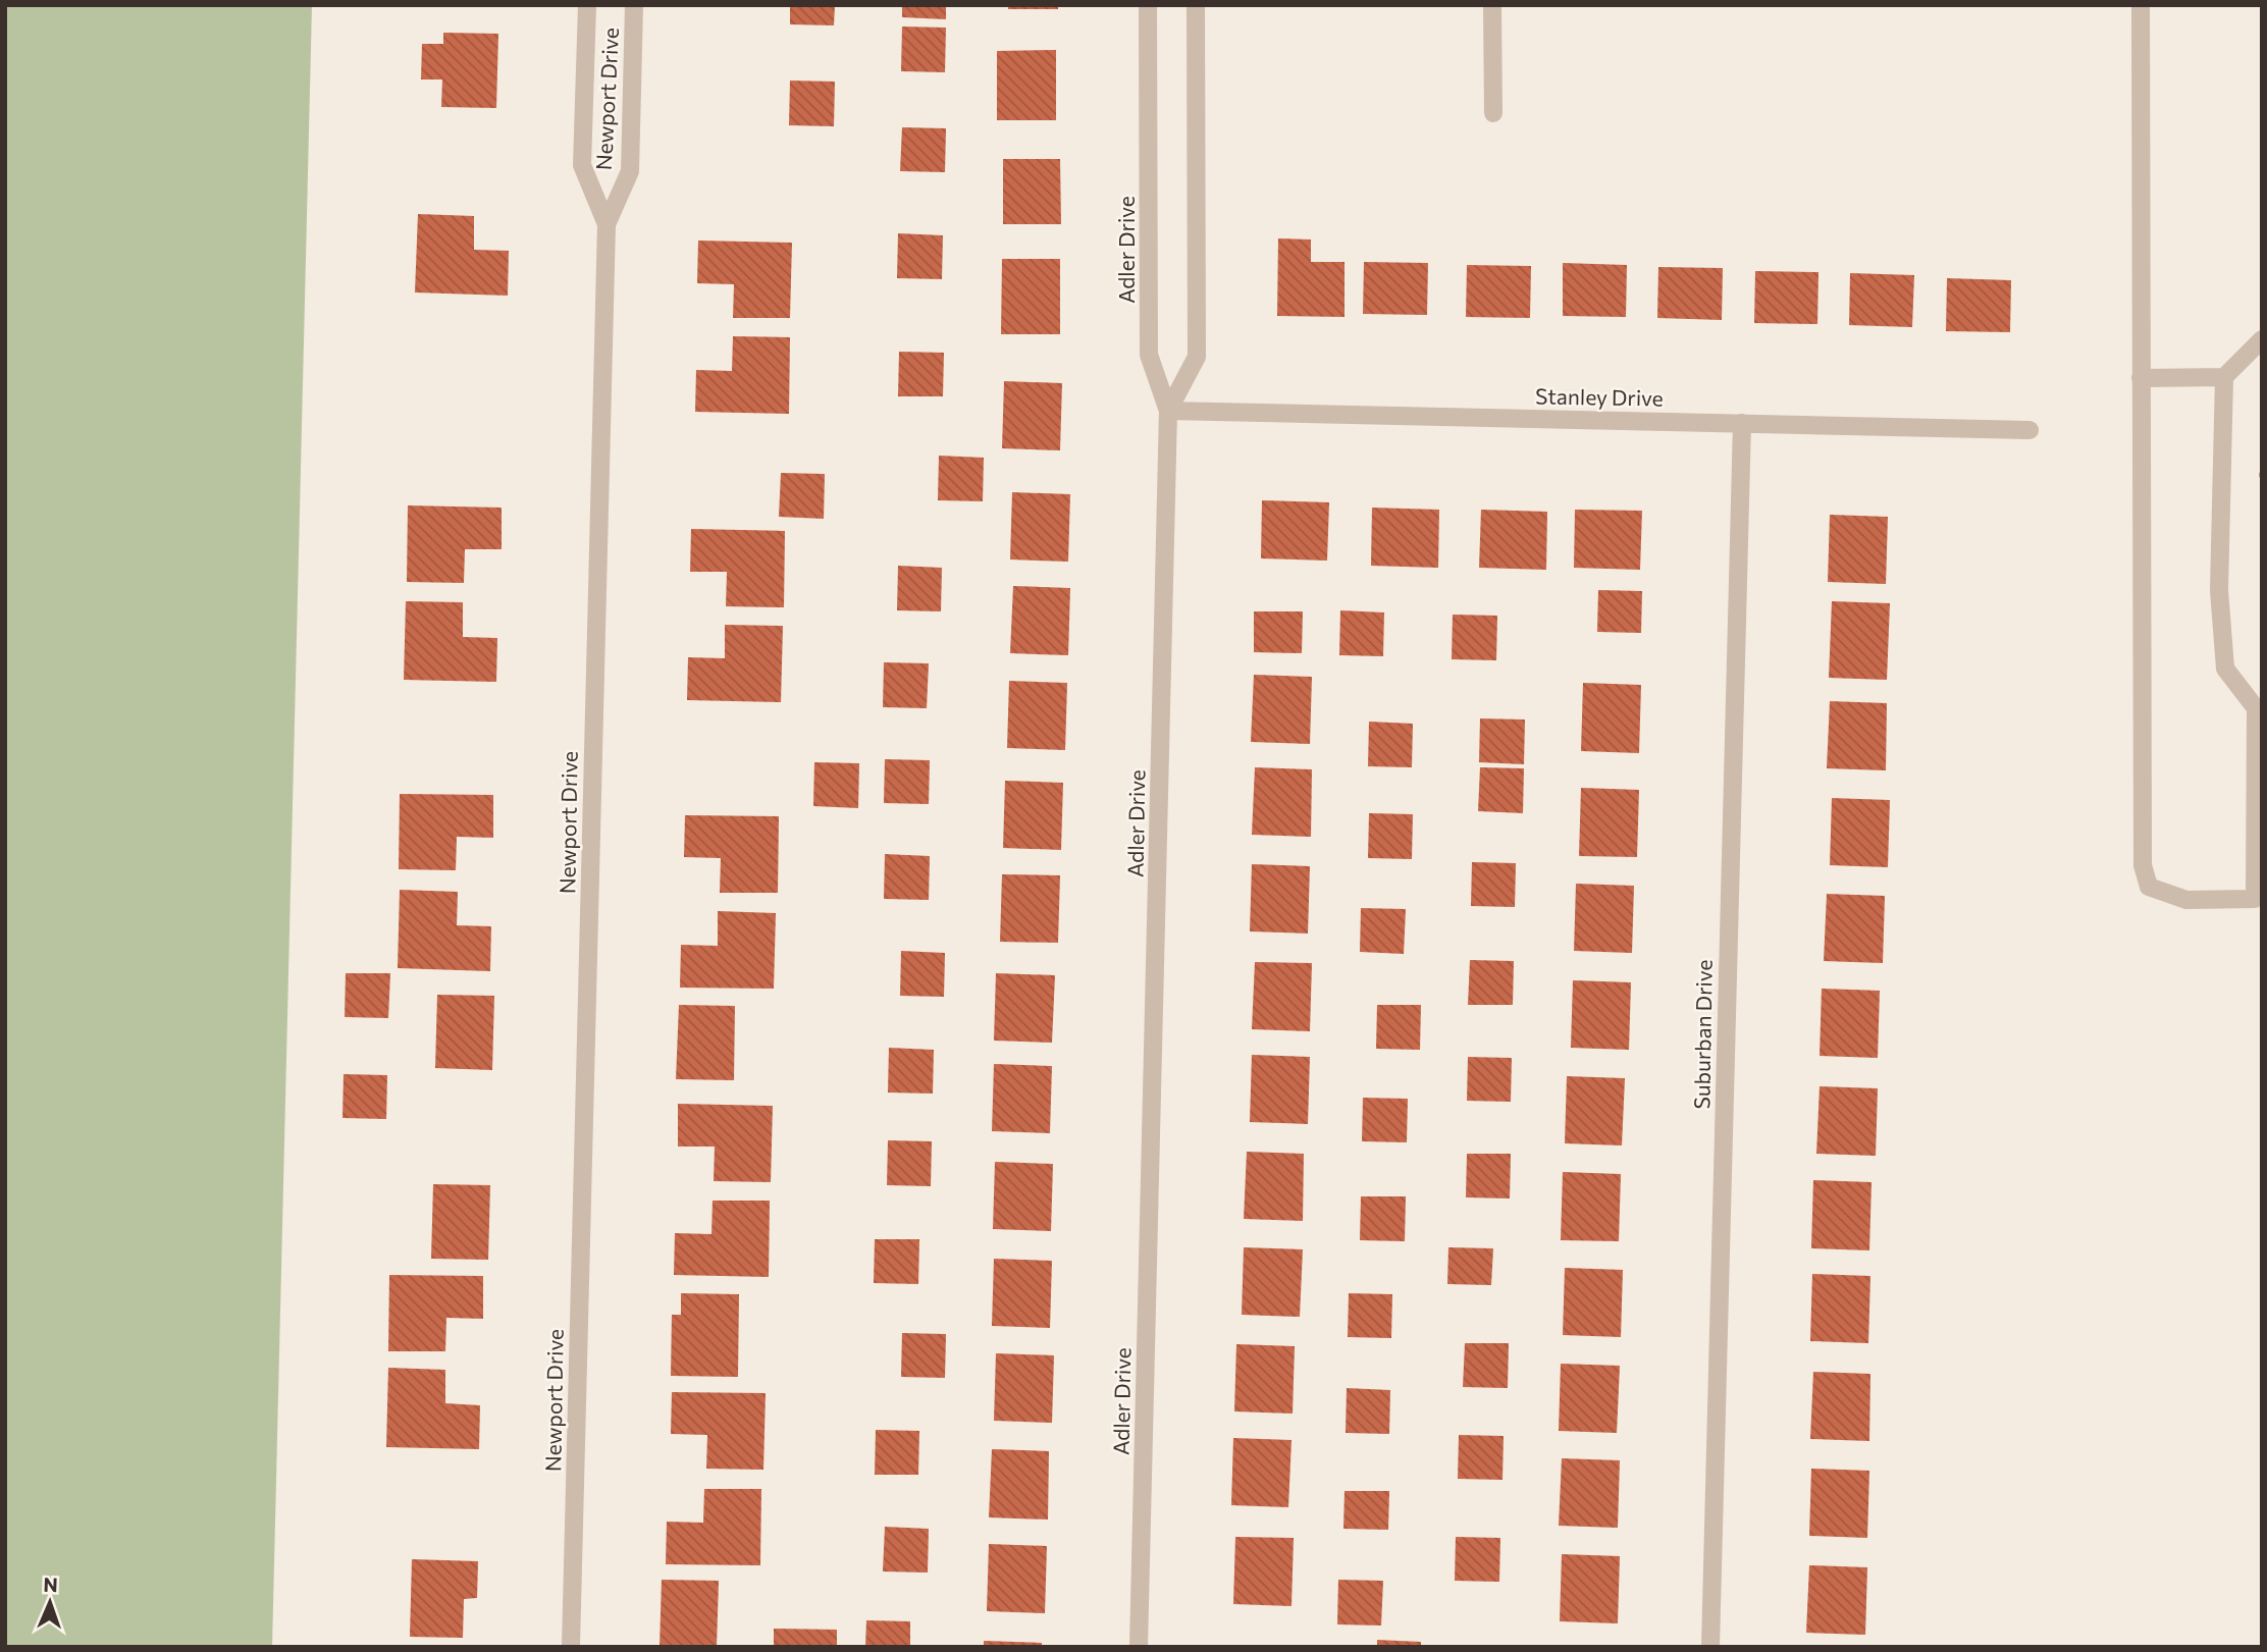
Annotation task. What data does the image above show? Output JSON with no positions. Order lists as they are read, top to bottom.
{
  "streets": {
    "street": [
      "Newport Drive",
      "Adler Drive",
      "Stanley Drive",
      "Suburban Drive"
    ]
  },
  "crossings": [
    ["Adler Drive", "Stanley Drive"],
    ["Stanley Drive", "Suburban Drive"]
  ],
  "north": "top"
}
